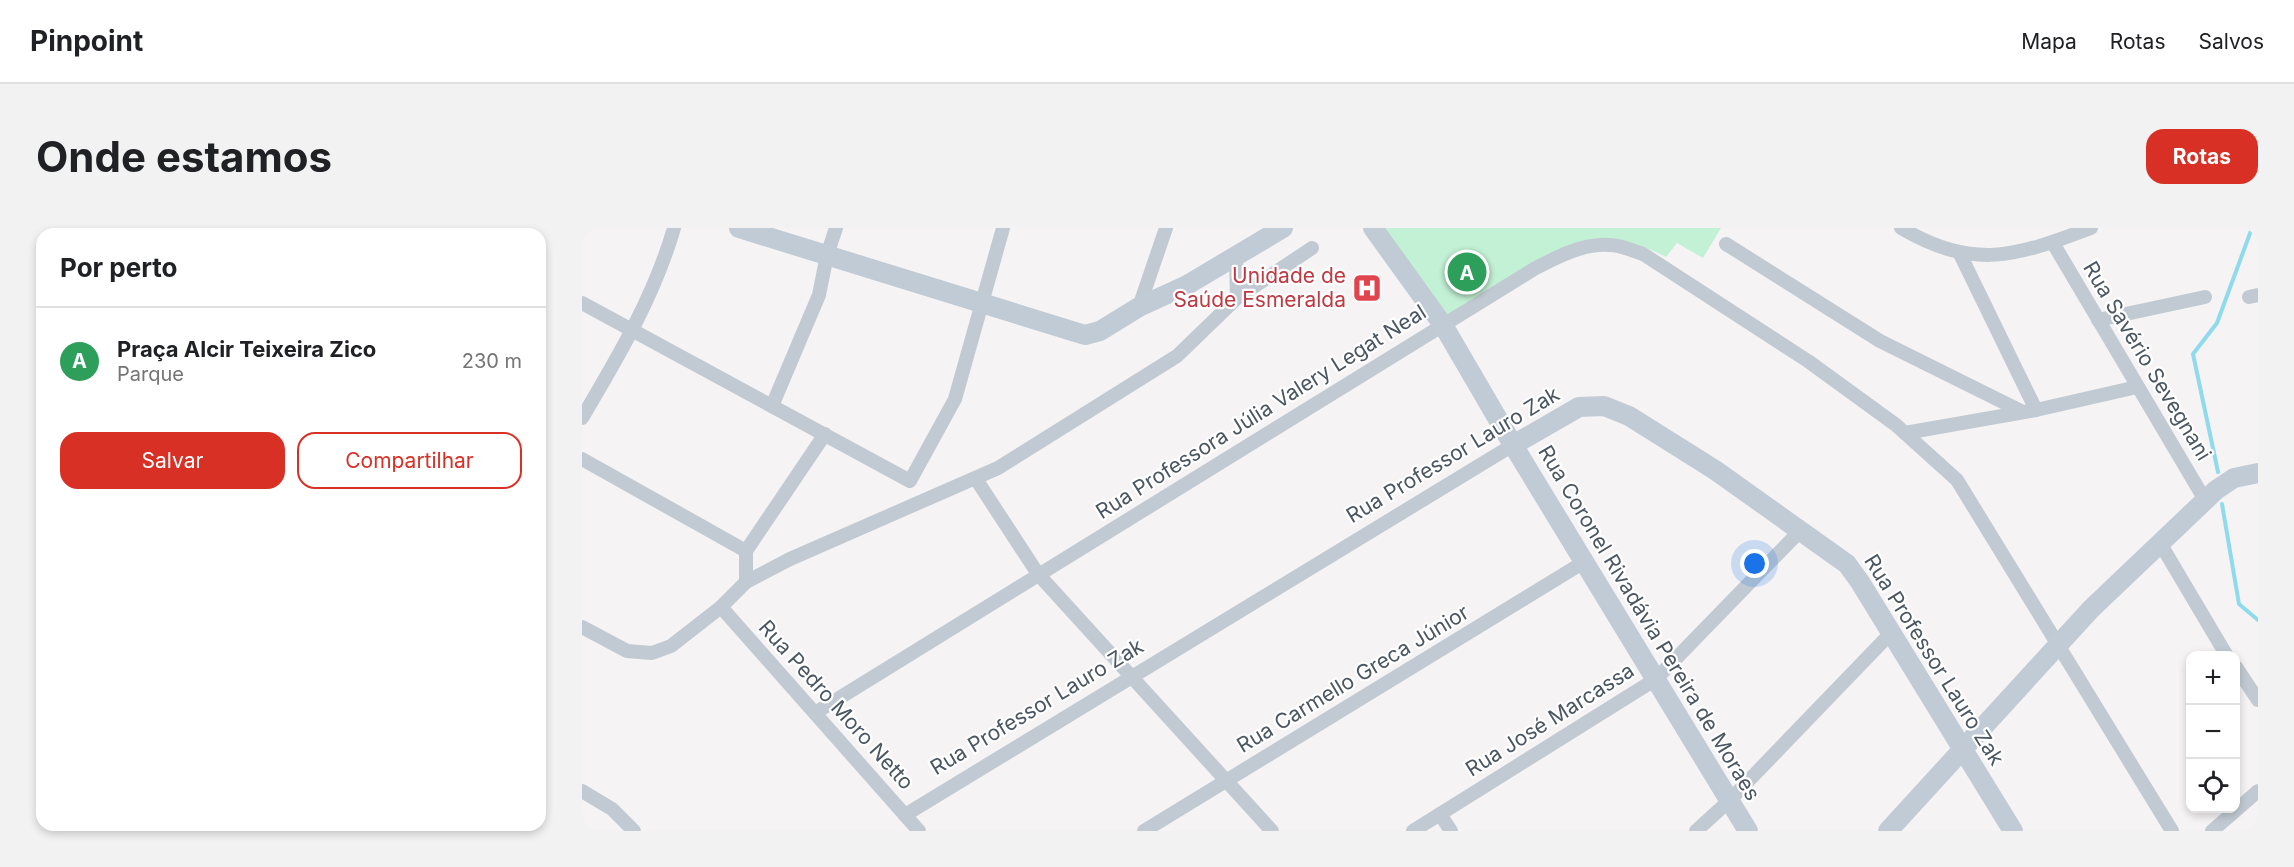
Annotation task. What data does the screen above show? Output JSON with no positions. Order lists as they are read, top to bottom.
{
  "streets": {
    "street": [
      "Rua Savério Sevegnani",
      "Rua Professora Júlia Valery Legat Neal",
      "Rua Professor Lauro Zak",
      "Rua Coronel Rivadávia Pereira de Moraes",
      "Rua Carmello Greca Júnior",
      "Rua Pedro Moro Netto",
      "Rua José Marcassa"
    ]
  },
  "crossings": [
    ["Rua Professora Júlia Valery Legat Neal", "Rua Coronel Rivadávia Pereira de Moraes"],
    ["Rua Professora Júlia Valery Legat Neal", "Rua Pedro Moro Netto"],
    ["Rua Professor Lauro Zak", "Rua Coronel Rivadávia Pereira de Moraes"],
    ["Rua Professor Lauro Zak", "Rua Pedro Moro Netto"],
    ["Rua Professor Lauro Zak", "Rua José Marcassa"],
    ["Rua Coronel Rivadávia Pereira de Moraes", "Rua Carmello Greca Júnior"],
    ["Rua Coronel Rivadávia Pereira de Moraes", "Rua José Marcassa"]
  ],
  "places": {
    "hospital": ["Unidade de Saúde Esmeralda"]
  },
  "page": {
    "header": "Pinpoint",
    "nav": ["Mapa", "Rotas", "Salvos"],
    "buttons": [
      "Rotas",
      ["Salvar", "Compartilhar"]
    ],
    "title": "Onde estamos",
    "heading": "Por perto",
    "pins": "A",
    "list": [
      {
        "mark": "A",
        "name": "Praça Alcir Teixeira Zico",
        "note": "Parque",
        "value": "230 m"
      }
    ],
    "map_buttons": ["+", "−"]
  }
}
